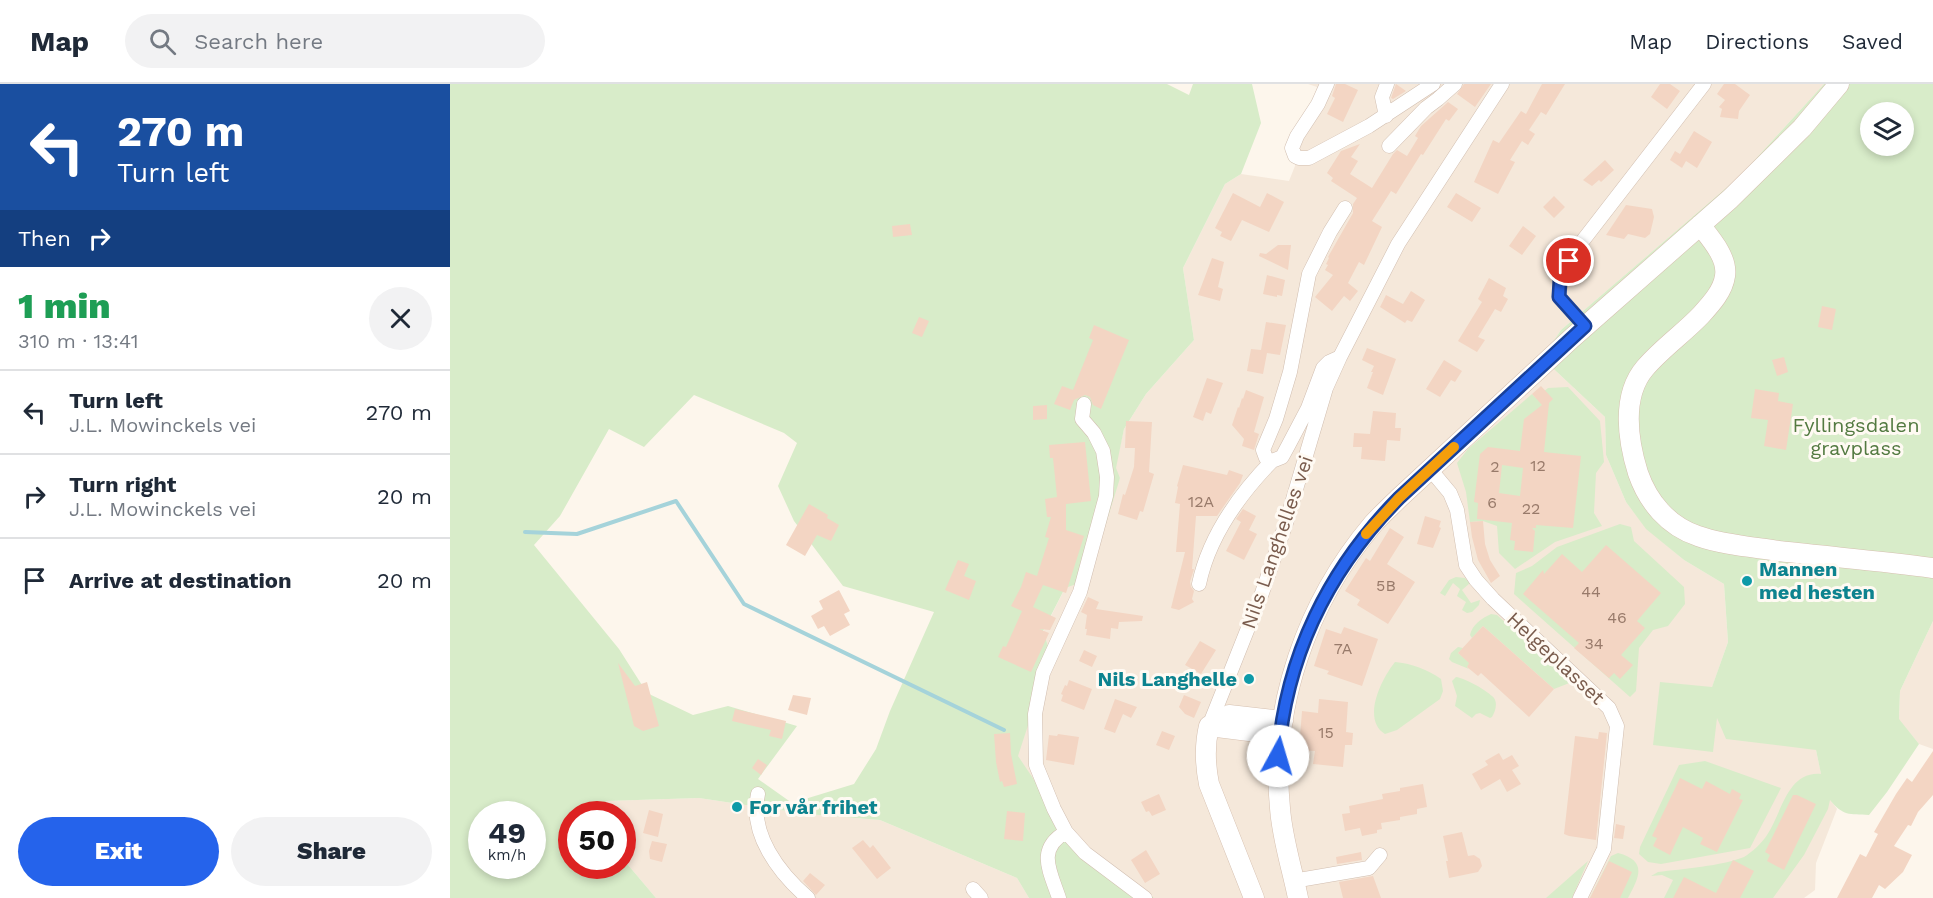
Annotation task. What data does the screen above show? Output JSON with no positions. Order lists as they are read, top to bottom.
{
  "streets": {
    "street": ["Nils Langhelles vei", "Helgeplasset"]
  },
  "parks": ["Fyllingsdalen gravplass"],
  "places": ["Mannen med hesten", "Nils Langhelle", "For vår frihet"],
  "house_numbers": [
    "12",
    "2",
    "12A",
    "6",
    "22",
    "5B",
    "44",
    "46",
    "34",
    "7A",
    "15"
  ],
  "page": {
    "header": "Map",
    "search": "Search here",
    "nav": ["Map", "Directions", "Saved"],
    "turn": ["270 m", "Turn left"],
    "then": "Then",
    "heading": ["1 min", "310 m · 13:41"],
    "list": [
      {
        "name": "Turn left",
        "note": "J.L. Mowinckels vei",
        "value": "270 m"
      },
      {
        "name": "Turn right",
        "note": "J.L. Mowinckels vei",
        "value": "20 m"
      },
      {
        "name": "Arrive at destination",
        "value": "20 m"
      }
    ],
    "speed": "49 km/h",
    "limit": "50",
    "buttons": ["Exit", "Share"]
  }
}
